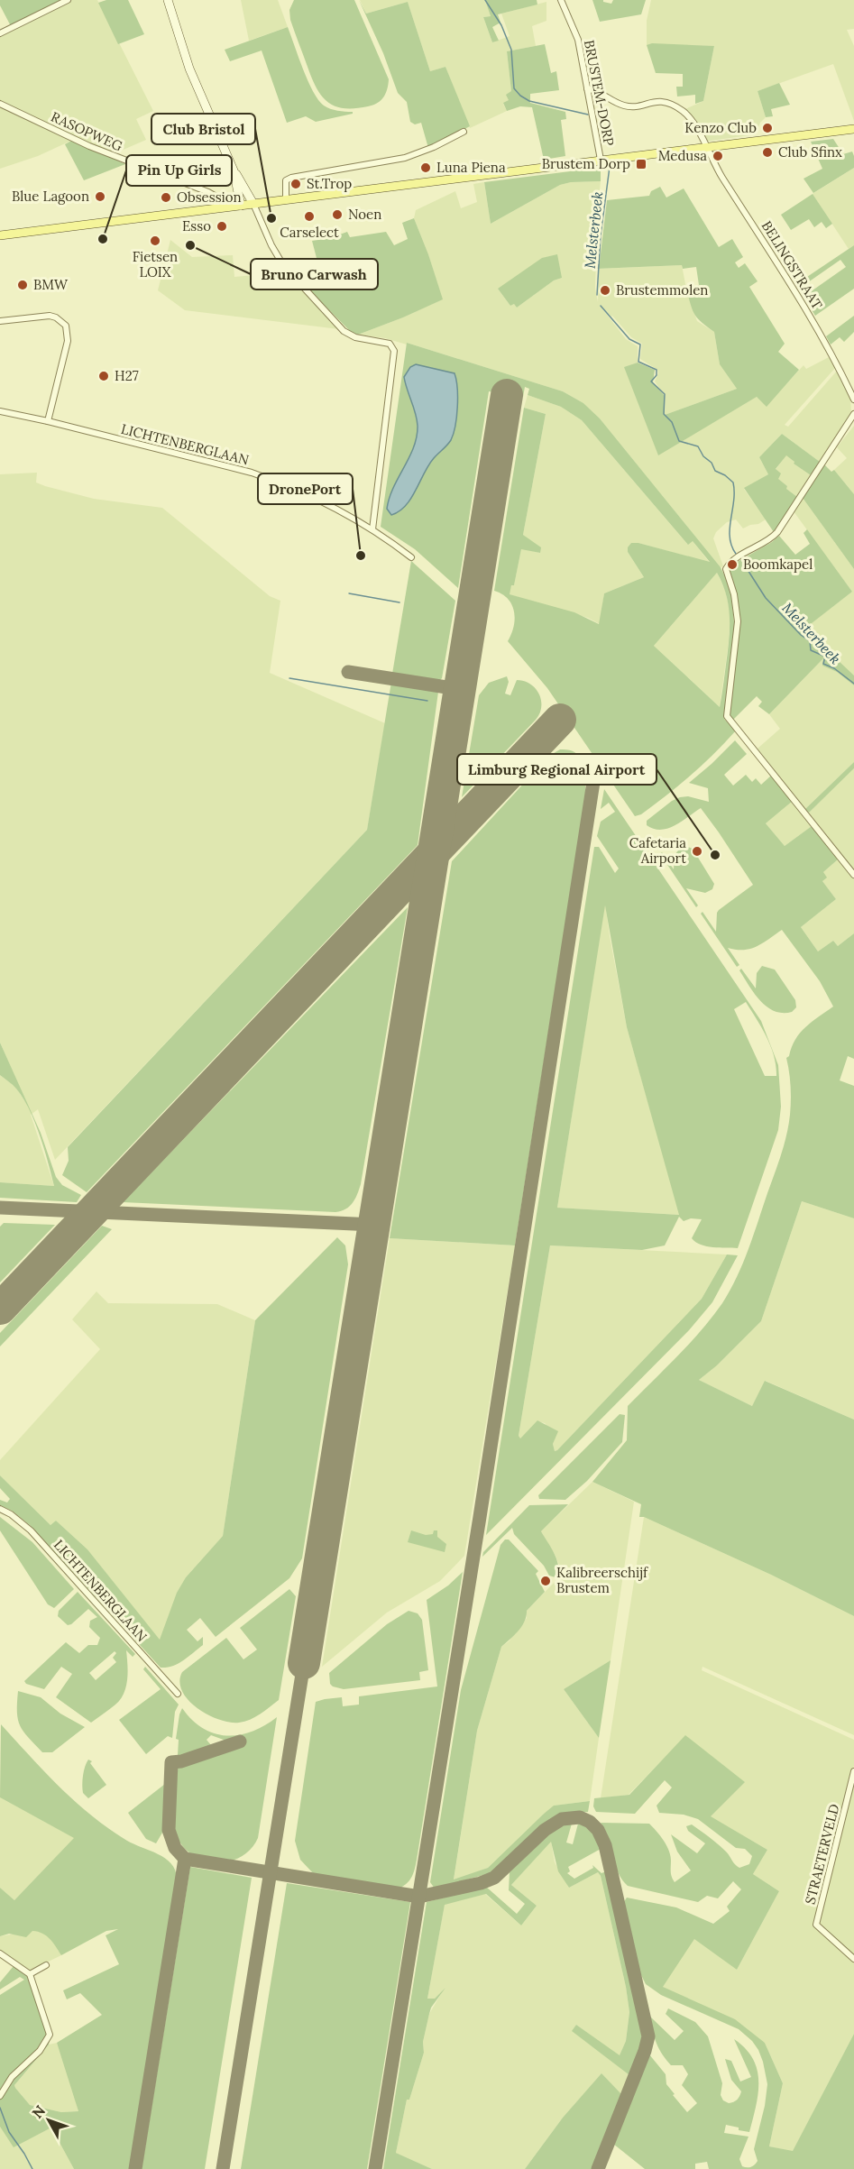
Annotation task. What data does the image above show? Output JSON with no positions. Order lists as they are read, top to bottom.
{
  "streets": {
    "street": [
      "BRUSTEM-DORP",
      "RASOPWEG",
      "BELINGSTRAAT",
      "LICHTENBERGLAAN",
      "STRAETERVELD"
    ]
  },
  "crossings": [
    ["BRUSTEM-DORP", "BELINGSTRAAT"]
  ],
  "water": ["Melsterbeek"],
  "places": {
    "other": [
      "Kenzo Club",
      "Club Sfinx",
      "Medusa",
      "Luna Piena",
      "St.Trop",
      "Blue Lagoon",
      "Obsession",
      "Noen",
      "Carselect",
      "Club Bristol",
      "Esso",
      "Pin Up Girls",
      "Fietsen LOIX",
      "Bruno Carwash",
      "BMW",
      "Brustemmolen",
      "H27",
      "DronePort",
      "Boomkapel",
      "Cafetaria Airport",
      "Limburg Regional Airport",
      "Kalibreerschijf Brustem"
    ],
    "transit": ["Brustem Dorp"]
  },
  "north": "top left"
}
